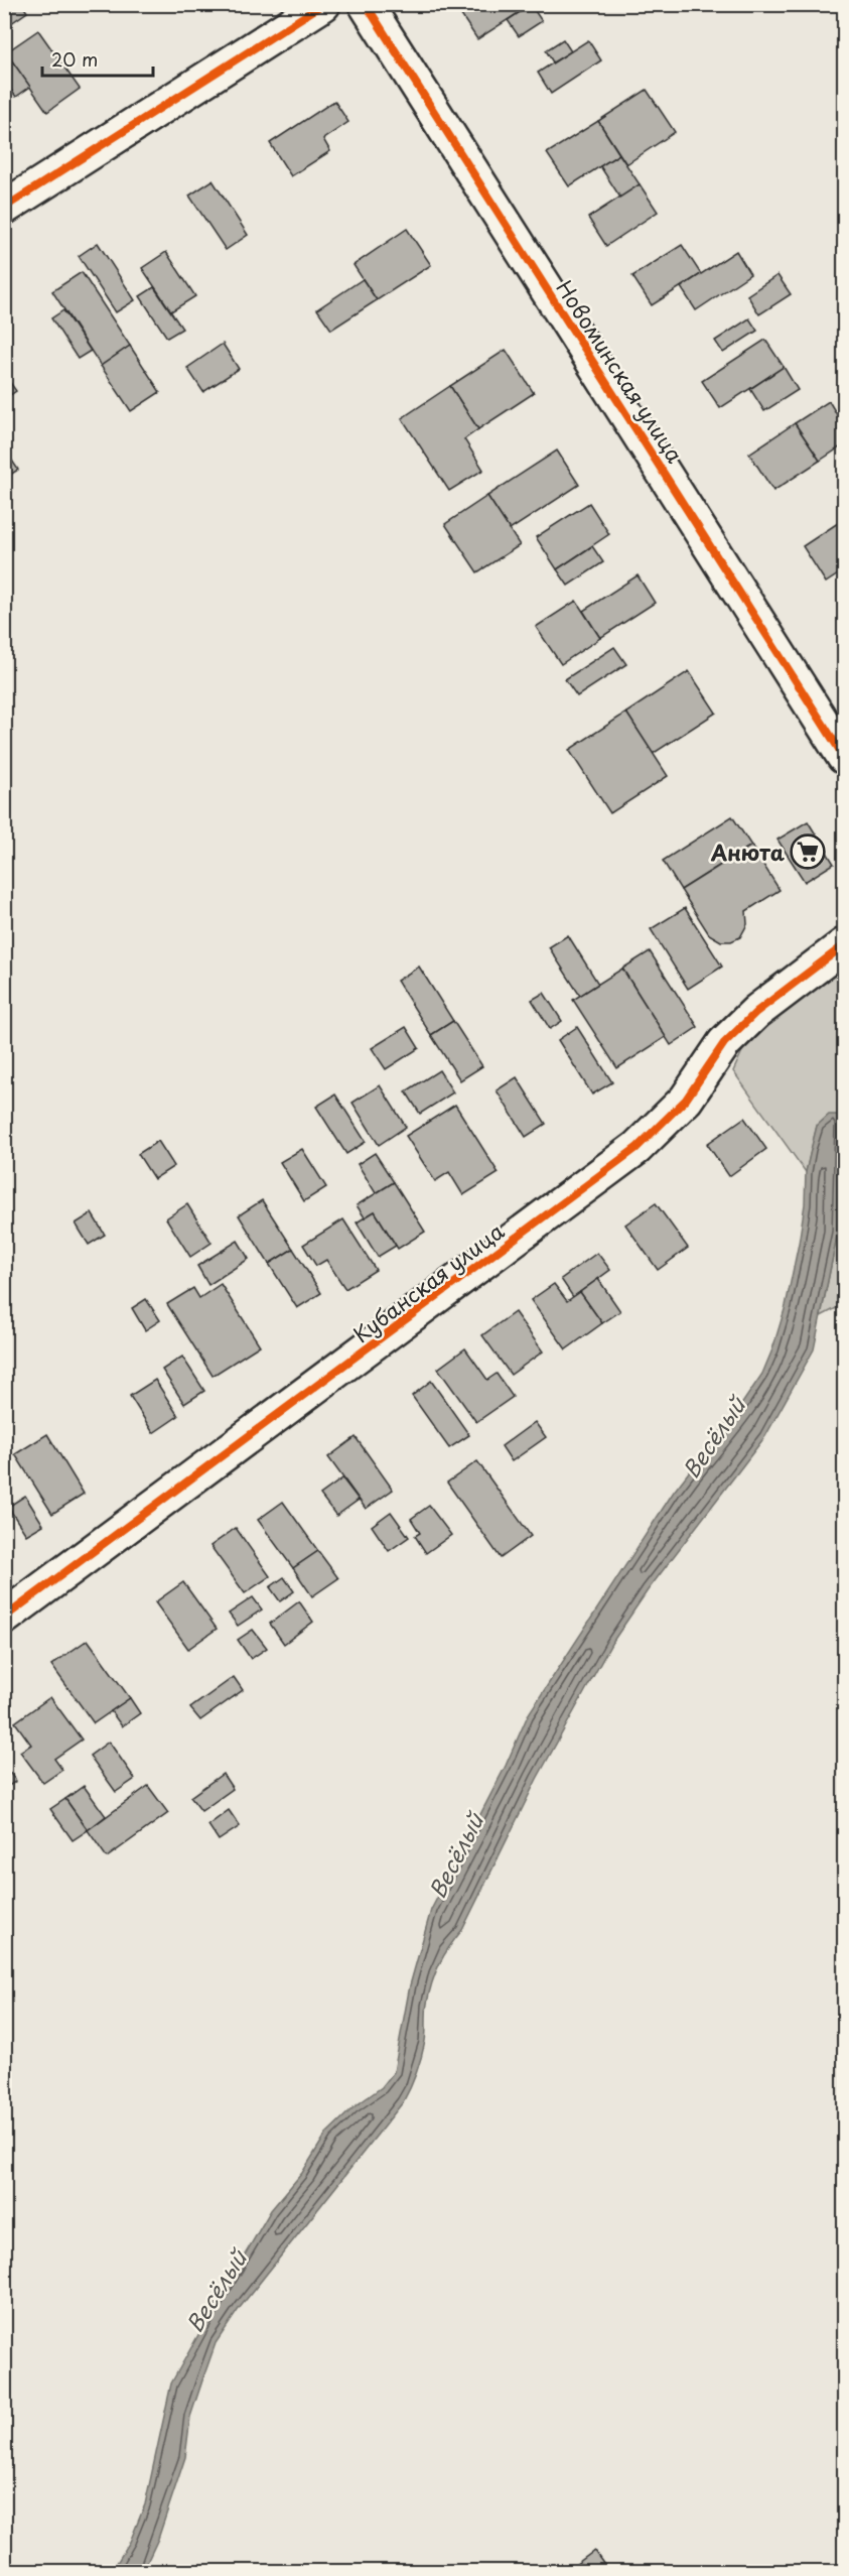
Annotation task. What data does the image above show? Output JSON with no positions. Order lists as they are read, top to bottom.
{
  "streets": {
    "street": ["Новоминская улица", "Кубанская улица"]
  },
  "water": ["Весёлый"],
  "places": {
    "supermarket": ["Анюта"]
  },
  "scale_bar": "20 m"
}
